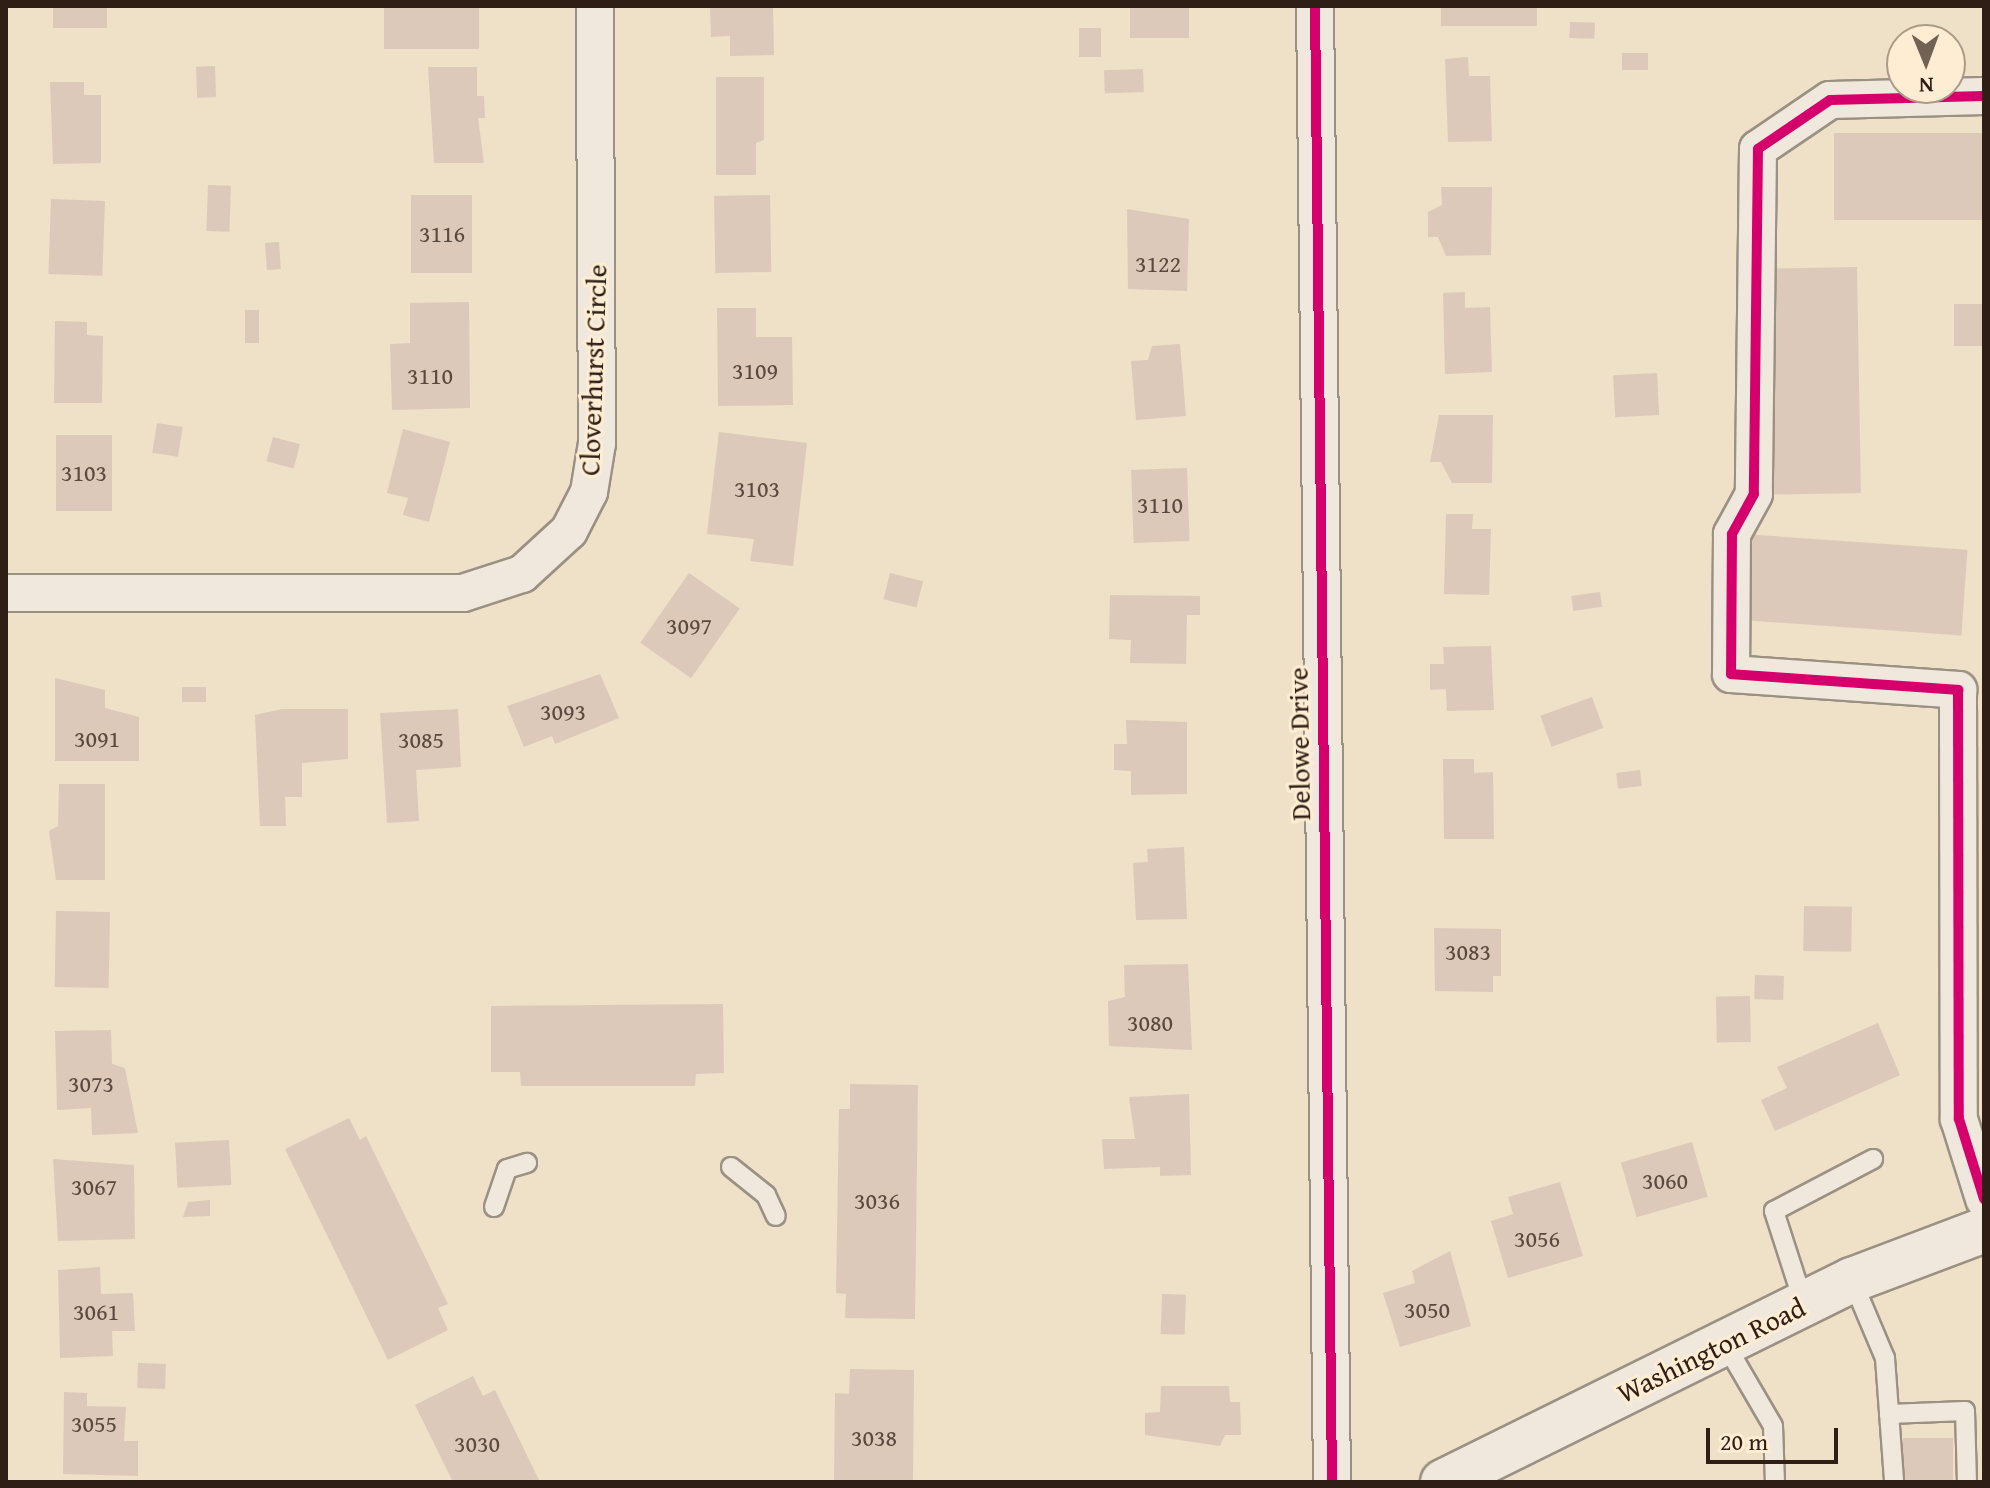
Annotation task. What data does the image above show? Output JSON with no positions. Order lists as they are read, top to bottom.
{
  "streets": {
    "street": ["Cloverhurst Circle", "Delowe Drive", "Washington Road"]
  },
  "house_numbers": [
    "3116",
    "3122",
    "3109",
    "3110",
    "3103",
    "3103",
    "3110",
    "3097",
    "3093",
    "3091",
    "3085",
    "3083",
    "3080",
    "3073",
    "3060",
    "3067",
    "3036",
    "3056",
    "3050",
    "3061",
    "3055",
    "3038",
    "3030"
  ],
  "scale_bar": "20 m",
  "north": "bottom"
}
